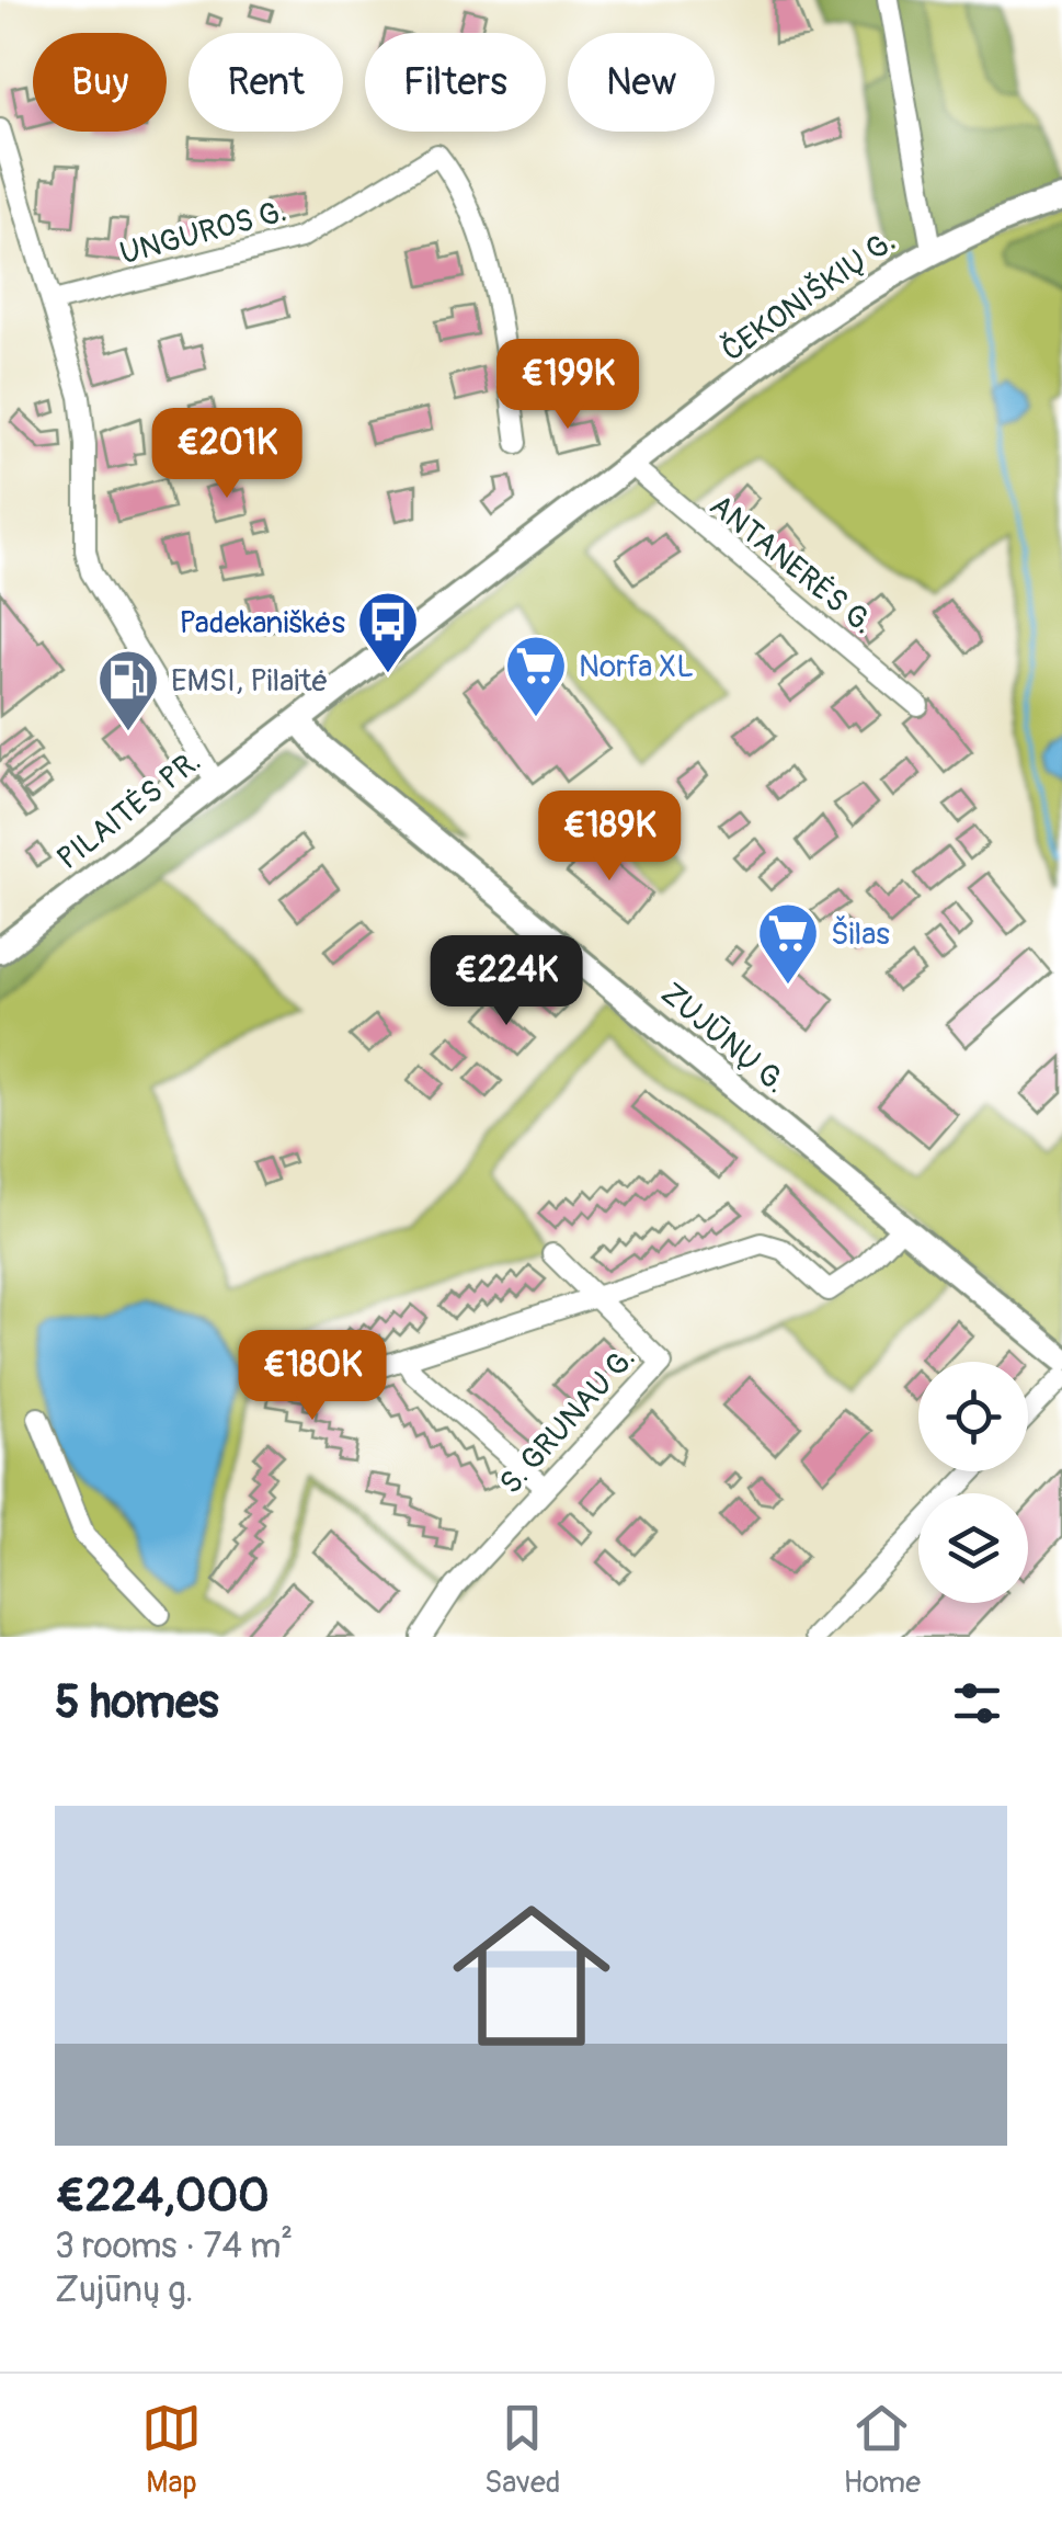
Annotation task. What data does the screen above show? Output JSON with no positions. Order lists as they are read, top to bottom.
{
  "streets": {
    "main road": ["ČEKONIŠKIŲ G.", "PILAITĖS PR.", "ZUJŪNŲ G."],
    "street": ["UNGUROS G.", "ANTANERĖS G.", "S. GRUNAU G."]
  },
  "crossings": [
    ["ČEKONIŠKIŲ G.", "ANTANERĖS G."],
    ["ČEKONIŠKIŲ G.", "PILAITĖS PR."],
    ["ČEKONIŠKIŲ G.", "ZUJŪNŲ G."],
    ["PILAITĖS PR.", "ZUJŪNŲ G."]
  ],
  "places": {
    "bus stop": ["Padekaniškės"],
    "supermarket": ["Norfa XL", "Šilas"],
    "fuel station": ["EMSI, Pilaitė"]
  },
  "page": {
    "chip": [
      "Buy",
      "Rent",
      "Filters",
      "New"
    ],
    "price": [
      "€199K",
      "€201K",
      "€189K",
      "€224K",
      "€180K"
    ],
    "heading": "5 homes",
    "list": [
      {
        "name": "€224,000",
        "note": "3 rooms · 74 m² · Zujūnų g."
      }
    ],
    "tabs": ["Map", "Saved", "Home"]
  }
}
